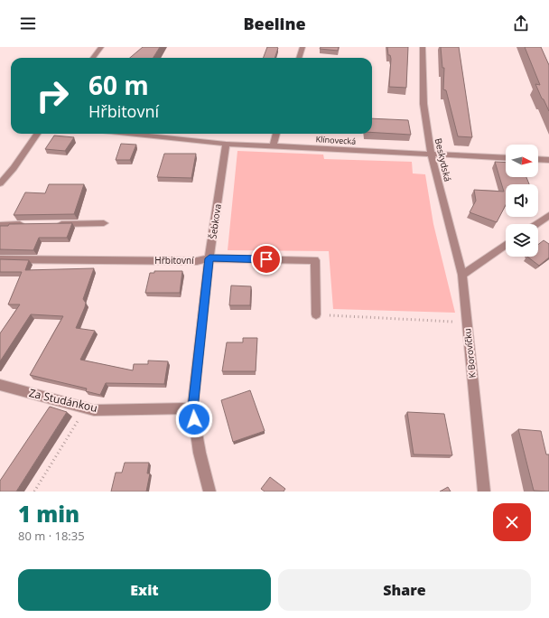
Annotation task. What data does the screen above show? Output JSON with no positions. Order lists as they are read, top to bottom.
{
  "streets": {
    "street": [
      "Klínovecká",
      "Beskydská",
      "Šebkova",
      "Hřbitovní",
      "K Borovíčku",
      "Za Studánkou"
    ]
  },
  "crossings": [
    ["Klínovecká", "Beskydská"],
    ["Klínovecká", "Šebkova"],
    ["Beskydská", "K Borovíčku"],
    ["Šebkova", "Hřbitovní"],
    ["Šebkova", "Za Studánkou"]
  ],
  "north": "right",
  "page": {
    "header": "Beeline",
    "turn": ["60 m", "Hřbitovní"],
    "heading": ["1 min", "80 m · 18:35"],
    "buttons": ["Exit", "Share"]
  }
}
